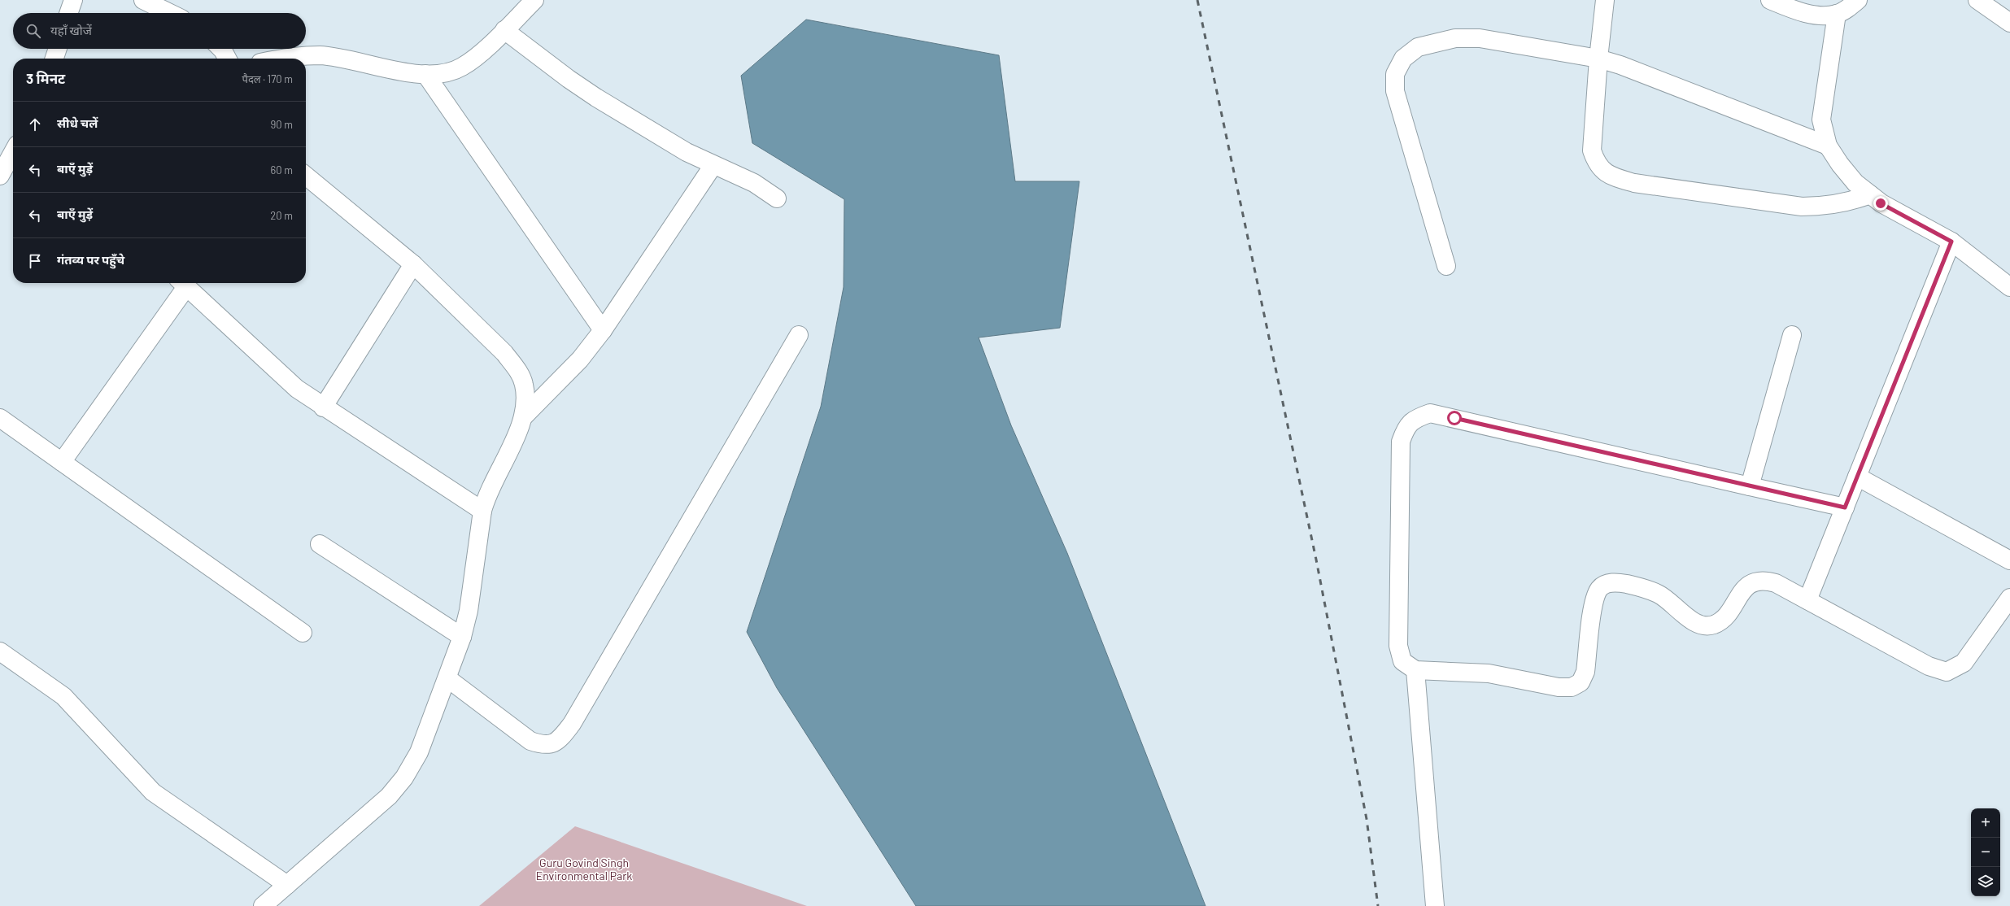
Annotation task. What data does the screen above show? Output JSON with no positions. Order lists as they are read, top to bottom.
{
  "parks": ["Guru Govind Singh Environmental Park"],
  "page": {
    "search": "यहाँ खोजें",
    "heading": ["3 मिनट", "पैदल · 170 m"],
    "list": [
      ["सीधे चलें", "90 m"],
      ["बाएँ मुड़ें", "60 m"],
      ["बाएँ मुड़ें", "20 m"],
      "गंतव्य पर पहुँचे"
    ],
    "map_buttons": ["+", "−"]
  }
}
